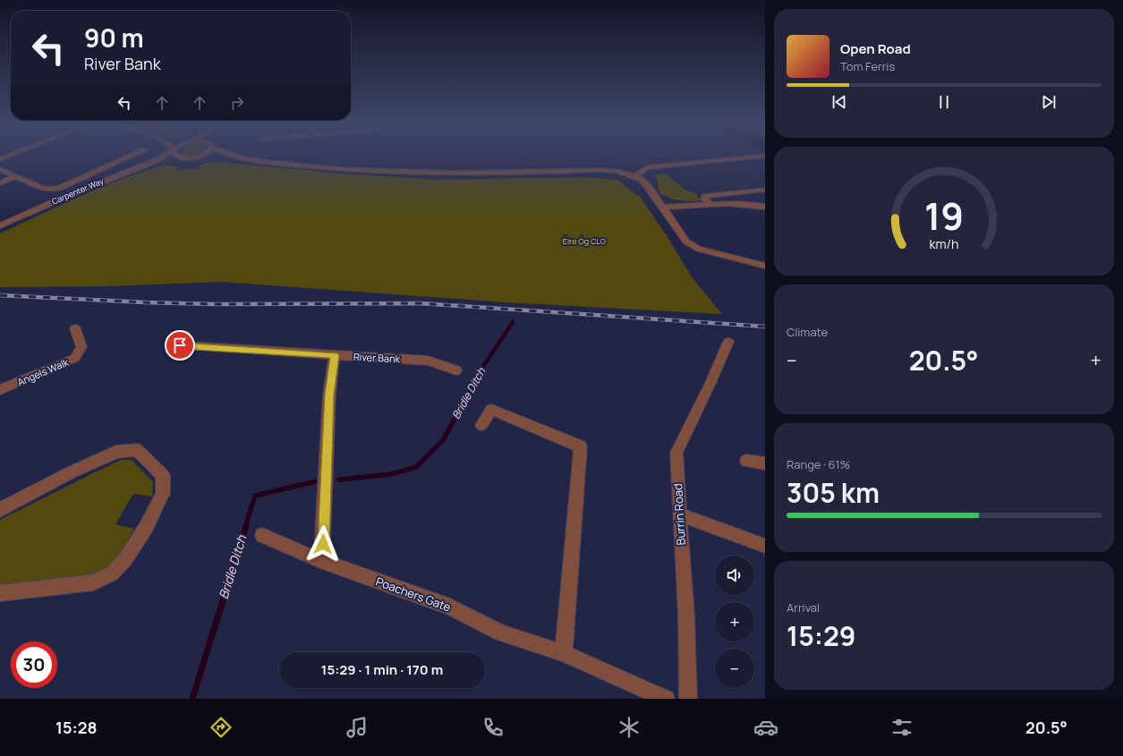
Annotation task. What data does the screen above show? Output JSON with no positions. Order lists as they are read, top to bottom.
{
  "streets": {
    "street": [
      "Carpenter Way",
      "River Bank",
      "Angels Walk",
      "Burrin Road",
      "Poachers Gate"
    ]
  },
  "water": ["Bridle Ditch"],
  "parks": ["Éire Óg CLG"],
  "page": {
    "turn": ["90 m", "River Bank"],
    "song": ["Open Road", "Tom Ferris"],
    "tile": [
      "Climate",
      ["Range · 61%", "305 km"],
      ["Arrival", "15:29"]
    ],
    "heat": ["−", "20.5°", "+"],
    "map_buttons": ["+", "−"],
    "limit": "30",
    "trip": "15:29 · 1 min · 170 m",
    "tabs": ["15:28", "20.5°"],
    "gauge": ["19", "km/h"]
  }
}
